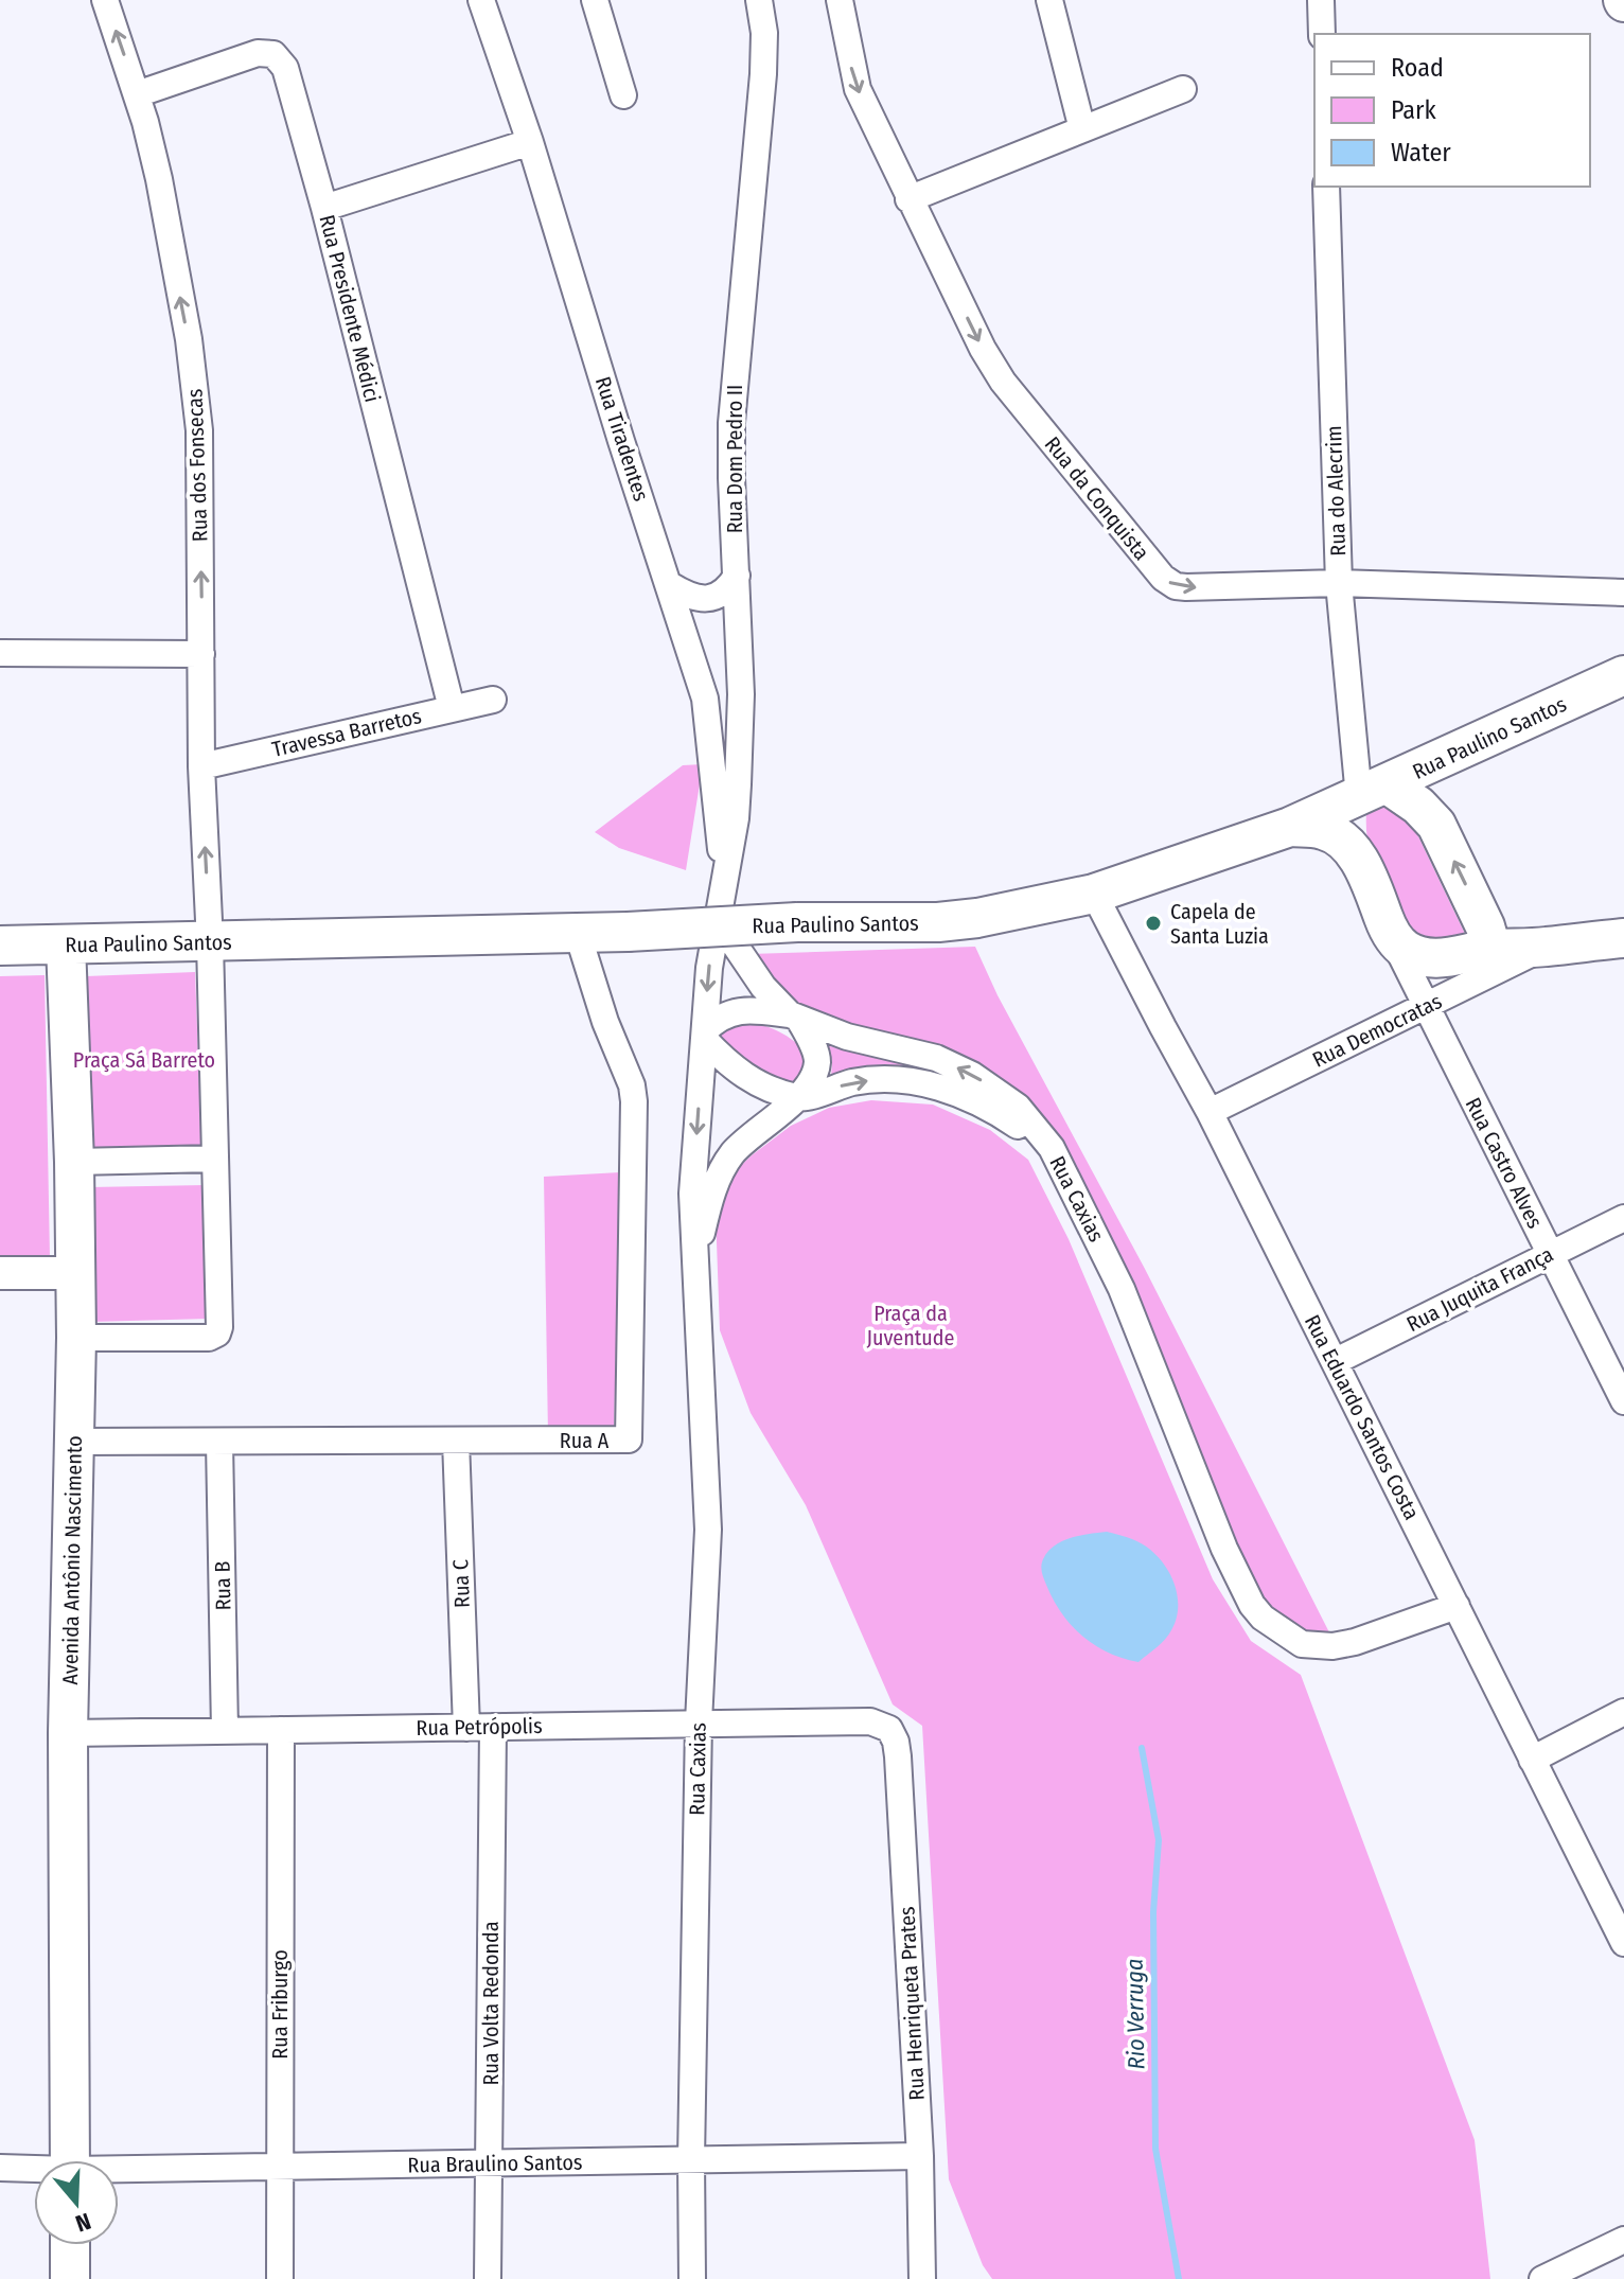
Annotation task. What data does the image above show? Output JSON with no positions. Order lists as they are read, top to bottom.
{
  "streets": {
    "main road": ["Rua Paulino Santos", "Avenida Antônio Nascimento"],
    "street": [
      "Rua Presidente Médici",
      "Rua Tiradentes",
      "Rua Dom Pedro II",
      "Rua dos Fonsecas",
      "Rua do Alecrim",
      "Rua da Conquista",
      "Travessa Barretos",
      "Rua Democratas",
      "Rua Castro Alves",
      "Rua Caxias",
      "Rua Juquita França",
      "Rua Eduardo Santos Costa",
      "Rua A",
      "Rua C",
      "Rua B",
      "Rua Petrópolis",
      "Rua Volta Redonda",
      "Rua Henriqueta Prates",
      "Rua Friburgo",
      "Rua Braulino Santos"
    ]
  },
  "crossings": [
    ["Rua Presidente Médici", "Rua dos Fonsecas"],
    ["Rua Presidente Médici", "Travessa Barretos"],
    ["Rua Tiradentes", "Rua Dom Pedro II"],
    ["Rua Dom Pedro II", "Rua Caxias"],
    ["Rua dos Fonsecas", "Travessa Barretos"],
    ["Rua dos Fonsecas", "Rua Paulino Santos"],
    ["Rua do Alecrim", "Rua da Conquista"],
    ["Rua do Alecrim", "Rua Paulino Santos"],
    ["Rua Paulino Santos", "Rua Eduardo Santos Costa"],
    ["Rua Paulino Santos", "Rua A"],
    ["Rua Paulino Santos", "Avenida Antônio Nascimento"],
    ["Rua Democratas", "Rua Castro Alves"],
    ["Rua Democratas", "Rua Eduardo Santos Costa"],
    ["Rua Castro Alves", "Rua Juquita França"],
    ["Rua Caxias", "Rua Eduardo Santos Costa"],
    ["Rua Caxias", "Rua Petrópolis"],
    ["Rua Caxias", "Rua Braulino Santos"],
    ["Rua Juquita França", "Rua Eduardo Santos Costa"],
    ["Rua A", "Avenida Antônio Nascimento"],
    ["Rua A", "Rua C"],
    ["Rua A", "Rua B"],
    ["Avenida Antônio Nascimento", "Rua Petrópolis"],
    ["Rua C", "Rua Petrópolis"],
    ["Rua B", "Rua Petrópolis"],
    ["Rua Petrópolis", "Rua Volta Redonda"],
    ["Rua Petrópolis", "Rua Henriqueta Prates"],
    ["Rua Petrópolis", "Rua Friburgo"],
    ["Rua Volta Redonda", "Rua Braulino Santos"],
    ["Rua Henriqueta Prates", "Rua Braulino Santos"],
    ["Rua Friburgo", "Rua Braulino Santos"]
  ],
  "one_way": ["Rua dos Fonsecas", "Rua da Conquista"],
  "water": ["Rio Verruga"],
  "parks": ["Praça Sá Barreto", "Praça da Juventude"],
  "places": ["Capela de Santa Luzia"],
  "legend": ["Road", "Park", "Water"],
  "north": "bottom"
}
